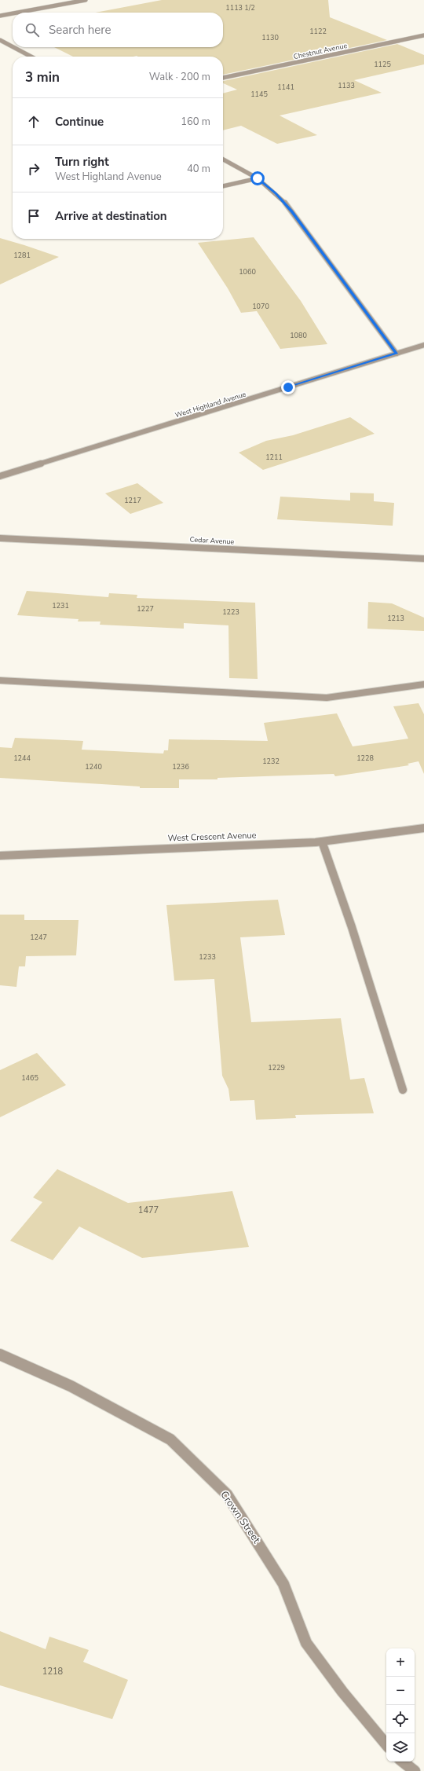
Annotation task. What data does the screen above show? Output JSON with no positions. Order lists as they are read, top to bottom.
{
  "streets": {
    "street": [
      "Chestnut Avenue",
      "West Highland Avenue",
      "Cedar Avenue",
      "West Crescent Avenue",
      "Crown Street"
    ]
  },
  "house_numbers": [
    "1113 1/2",
    "1122",
    "1130",
    "1125",
    "1133",
    "1141",
    "1145",
    "1281",
    "1060",
    "1070",
    "1080",
    "1211",
    "1217",
    "1231",
    "1227",
    "1223",
    "1213",
    "1244",
    "1228",
    "1232",
    "1240",
    "1236",
    "1247",
    "1233",
    "1229",
    "1465",
    "1477",
    "1218"
  ],
  "page": {
    "search": "Search here",
    "heading": ["3 min", "Walk · 200 m"],
    "list": [
      ["Continue", "160 m"],
      ["Turn right", "West Highland Avenue", "40 m"],
      "Arrive at destination"
    ],
    "map_buttons": ["+", "−"]
  }
}
